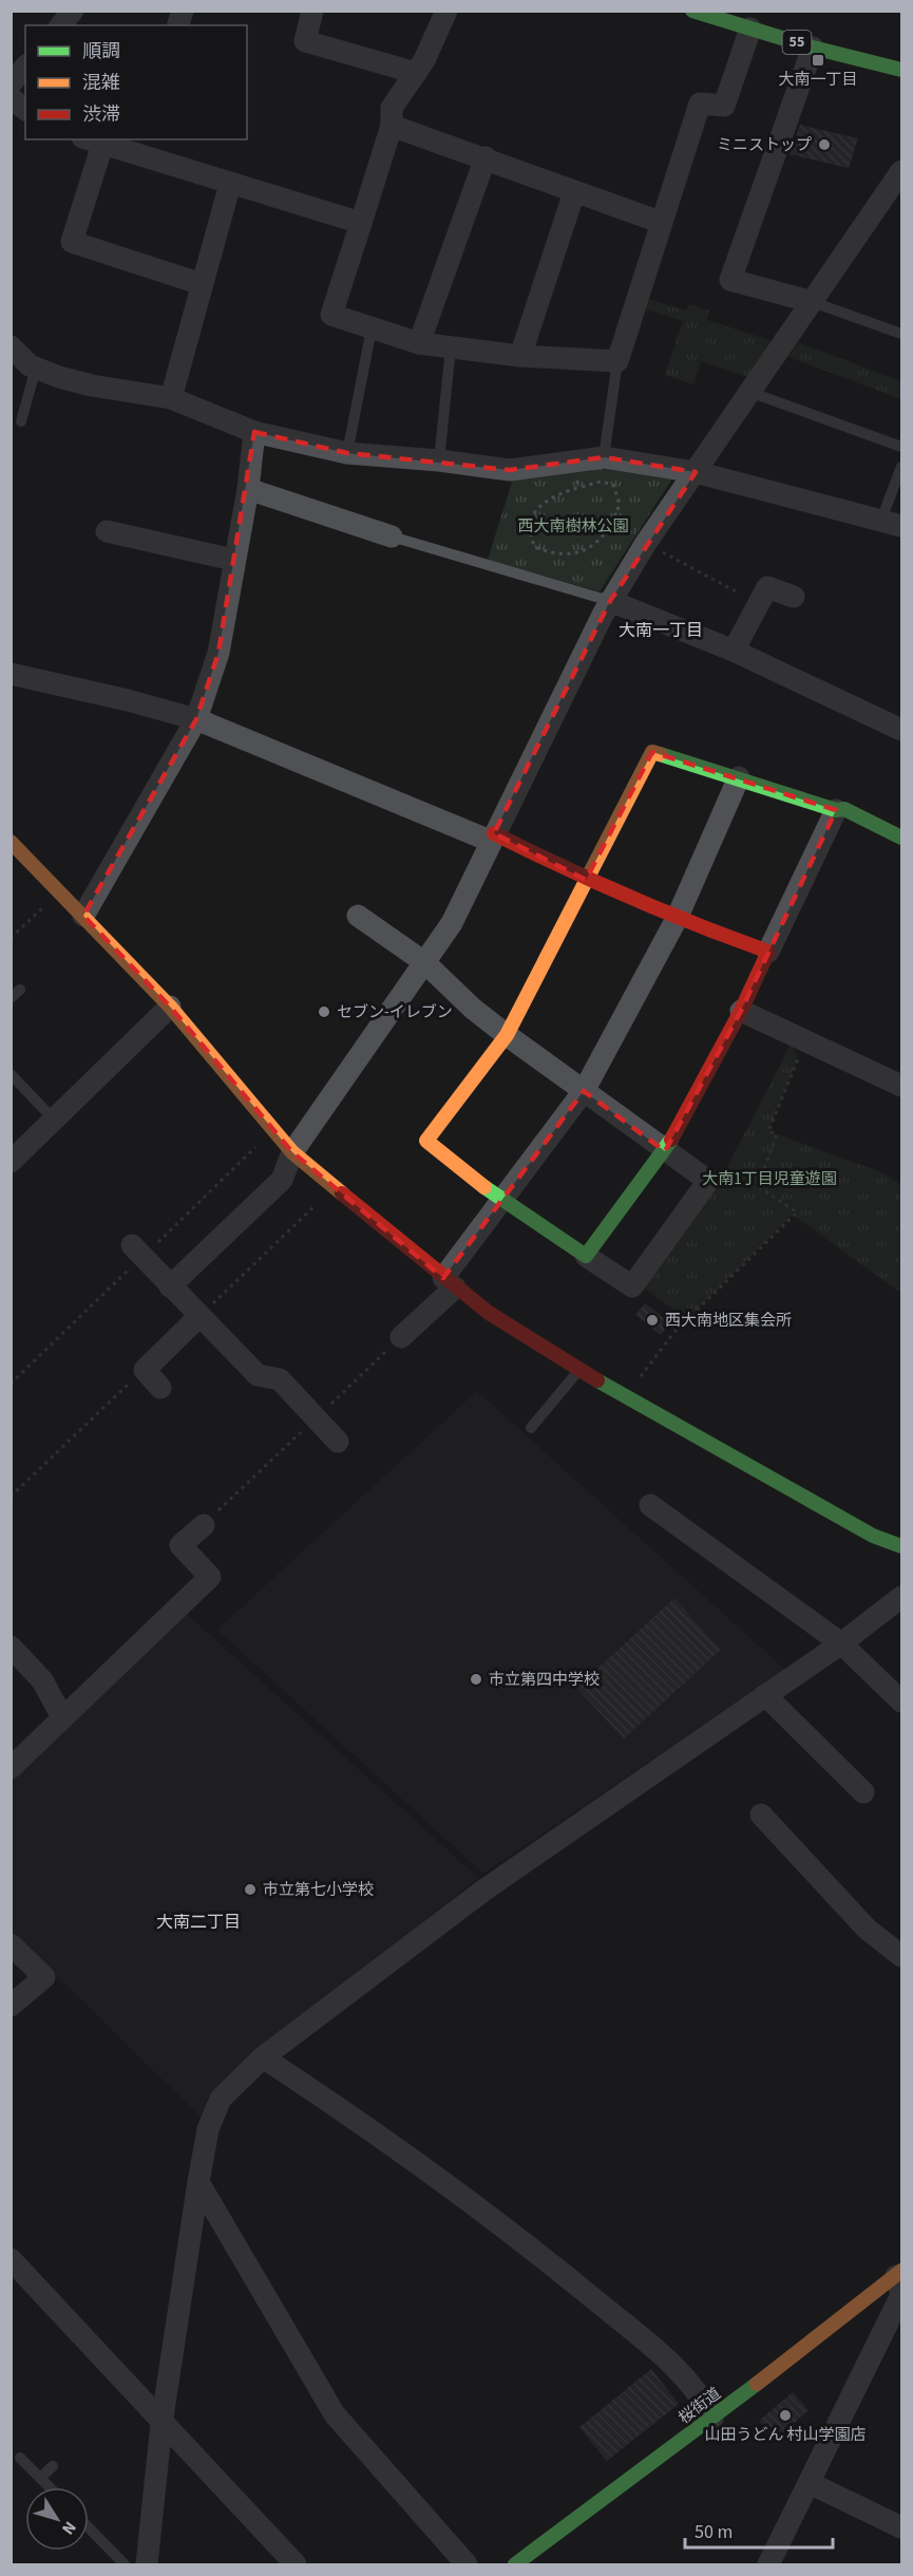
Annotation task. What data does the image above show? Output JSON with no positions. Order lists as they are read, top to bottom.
{
  "streets": {
    "street": ["55", "桜街道"]
  },
  "districts": ["大南一丁目", "大南二丁目"],
  "parks": ["西大南樹林公園", "大南1丁目児童遊園"],
  "places": {
    "transit": ["大南一丁目"],
    "other": [
      "ミニストップ",
      "セブン-イレブン",
      "西大南地区集会所",
      "市立第四中学校",
      "市立第七小学校",
      "山田うどん 村山学園店"
    ]
  },
  "legend": ["順調", "混雑", "渋滞"],
  "scale_bar": "50 m",
  "north": "bottom right"
}
